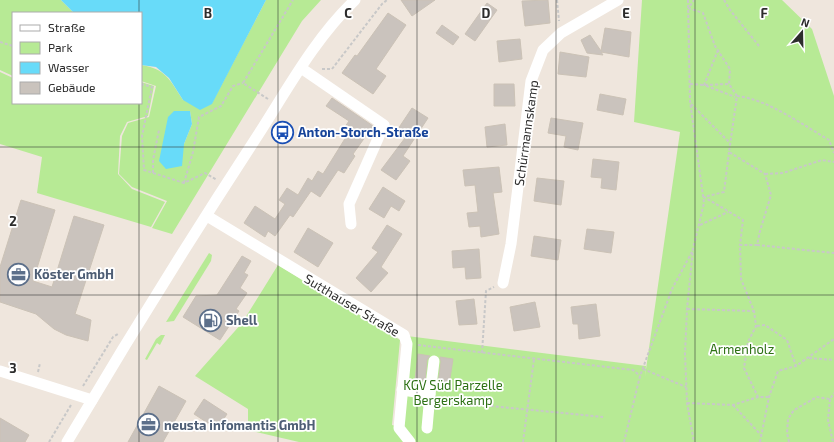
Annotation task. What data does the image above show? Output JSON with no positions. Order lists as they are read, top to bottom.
{
  "streets": {
    "street": ["Schürmannskamp", "Sutthauser Straße"]
  },
  "parks": ["Armenholz", "KGV Süd Parzelle Bergerskamp"],
  "places": {
    "bus stop": ["Anton-Storch-Straße"],
    "office": ["Köster GmbH", "neusta infomantis GmbH"],
    "fuel station": ["Shell"]
  },
  "legend": [
    "Straße",
    "Park",
    "Wasser",
    "Gebäude"
  ],
  "north": "top",
  "grid": {
    "columns": [
      "B",
      "C",
      "D",
      "E",
      "F"
    ],
    "rows": ["2", "3"]
  }
}
